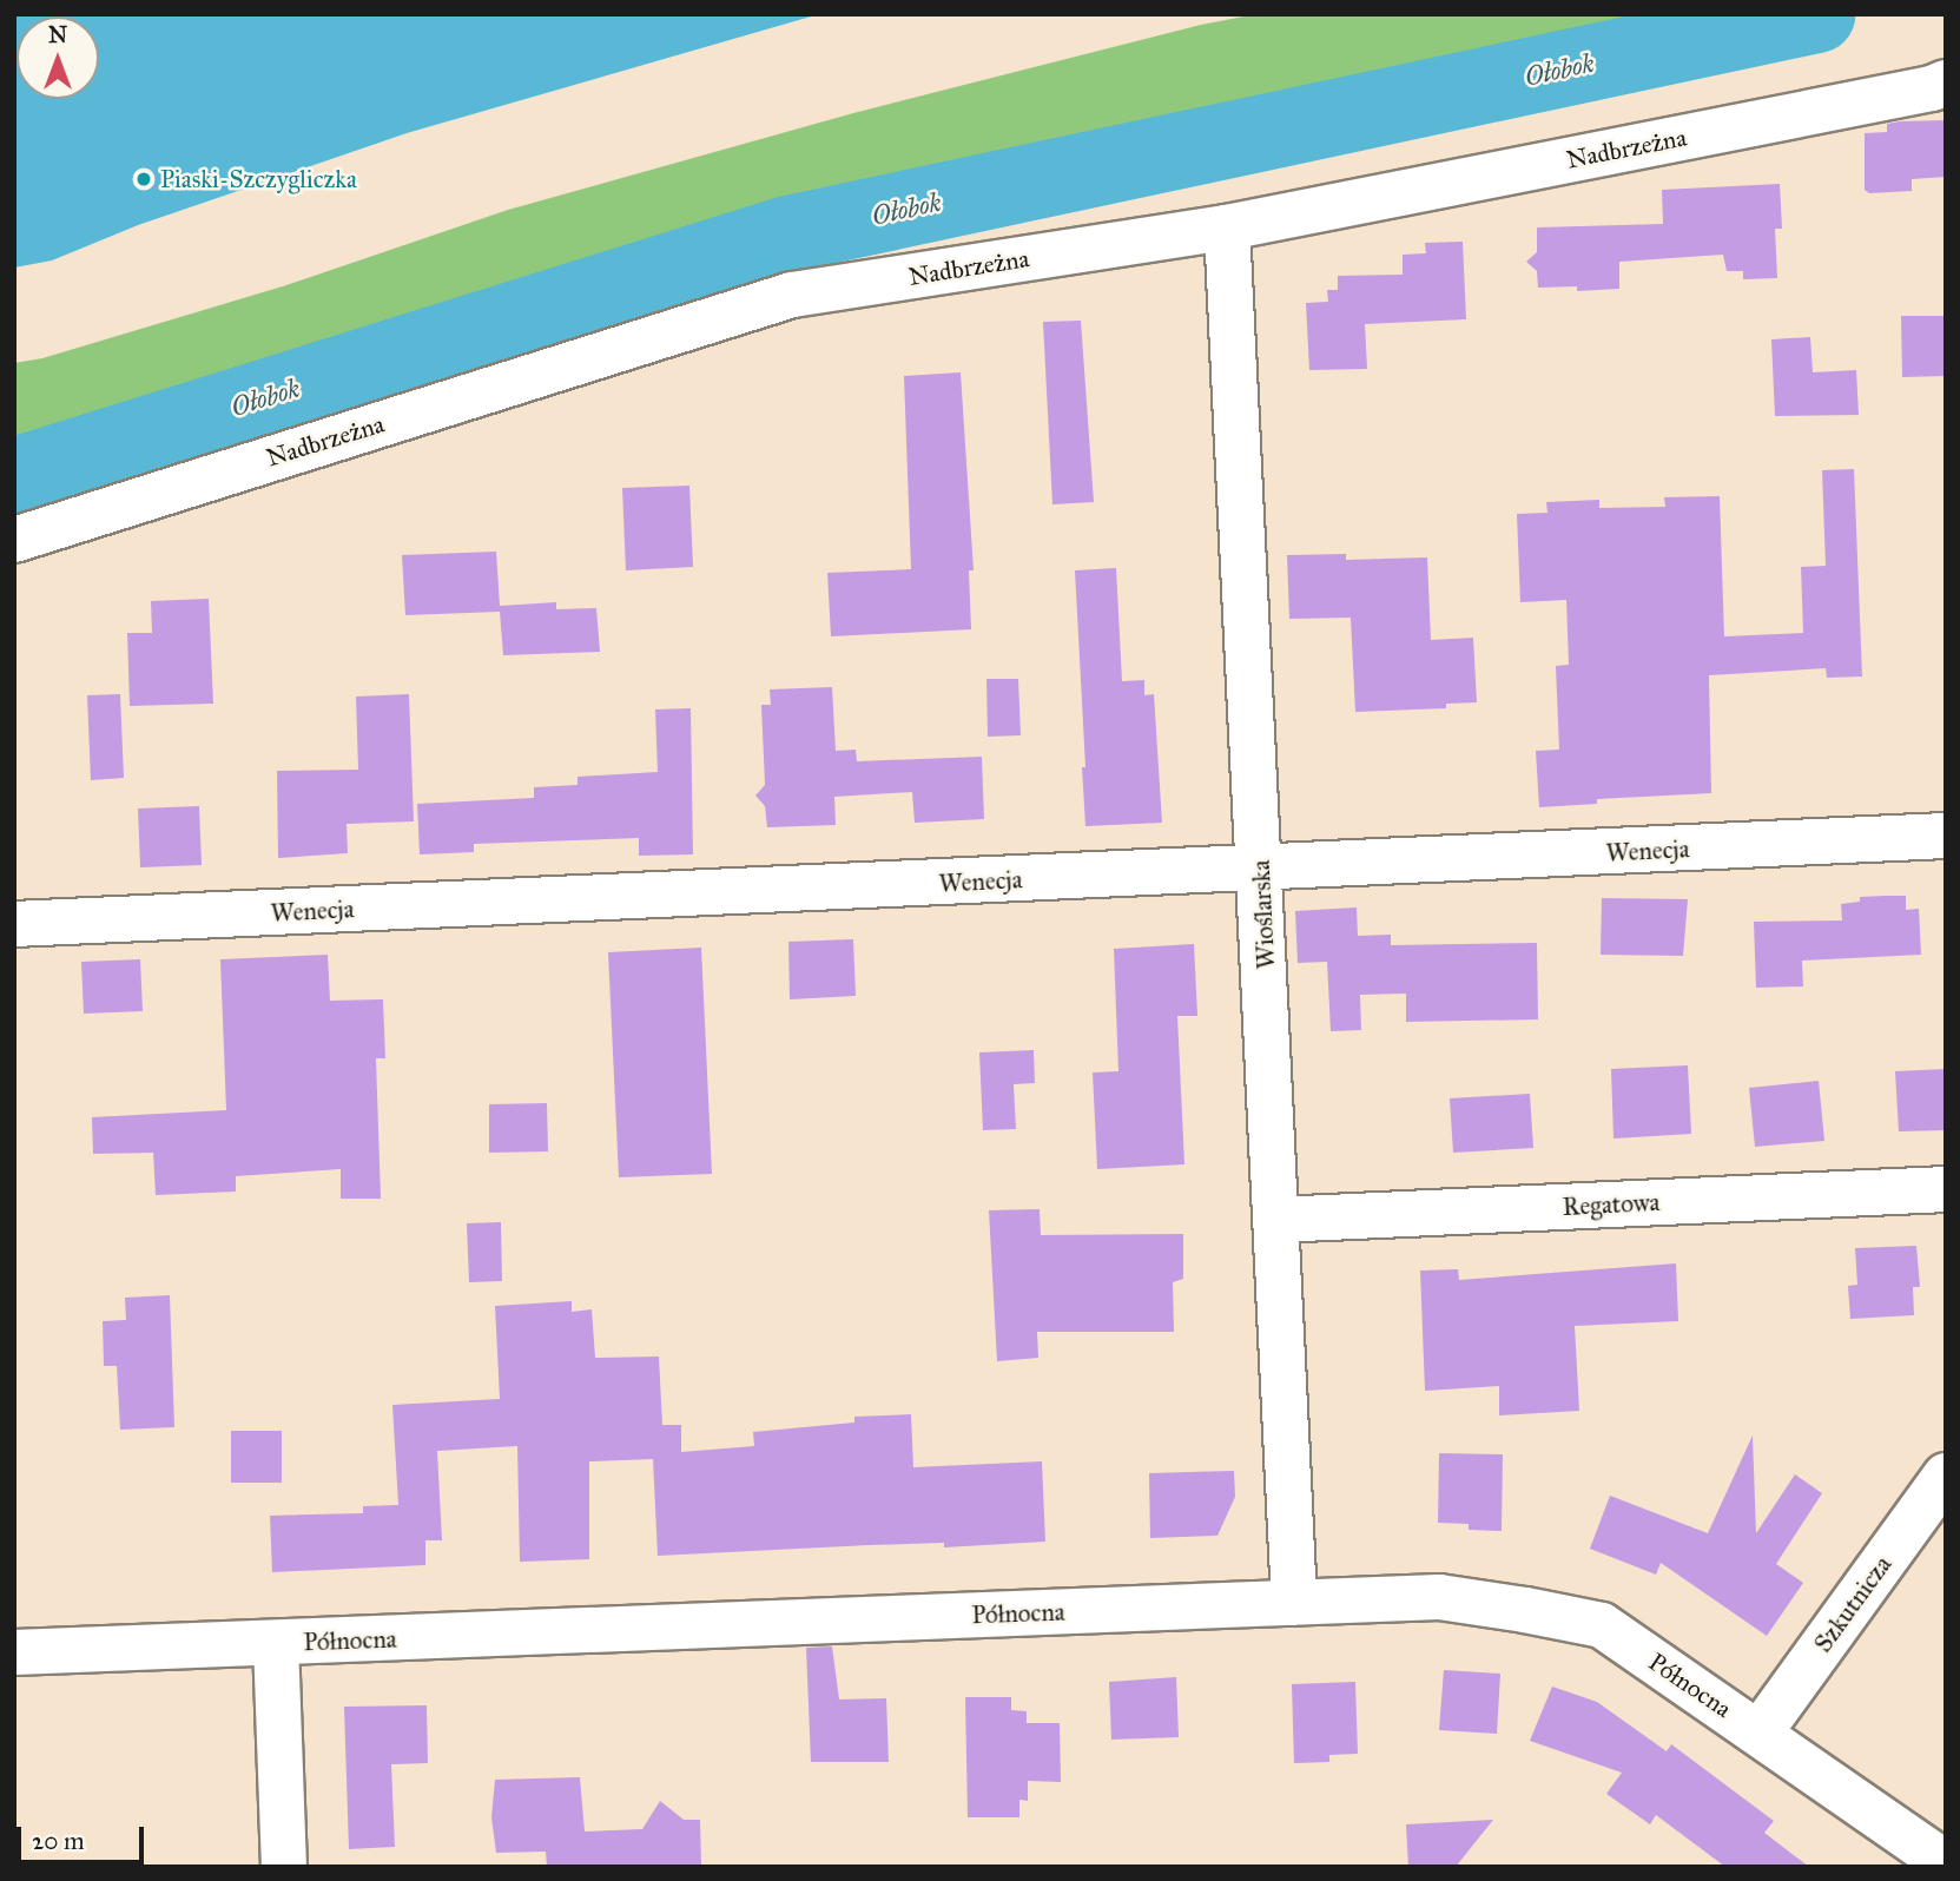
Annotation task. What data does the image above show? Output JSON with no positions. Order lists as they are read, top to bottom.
{
  "streets": {
    "street": [
      "Nadbrzeżna",
      "Wenecja",
      "Wioślarska",
      "Regatowa",
      "Szkutnicza",
      "Północna"
    ]
  },
  "crossings": [
    ["Nadbrzeżna", "Wioślarska"],
    ["Wenecja", "Wioślarska"],
    ["Wioślarska", "Regatowa"],
    ["Wioślarska", "Północna"],
    ["Szkutnicza", "Północna"]
  ],
  "water": ["Ołobok"],
  "places": ["Piaski-Szczygliczka"],
  "scale_bar": "20 m",
  "north": "top"
}
